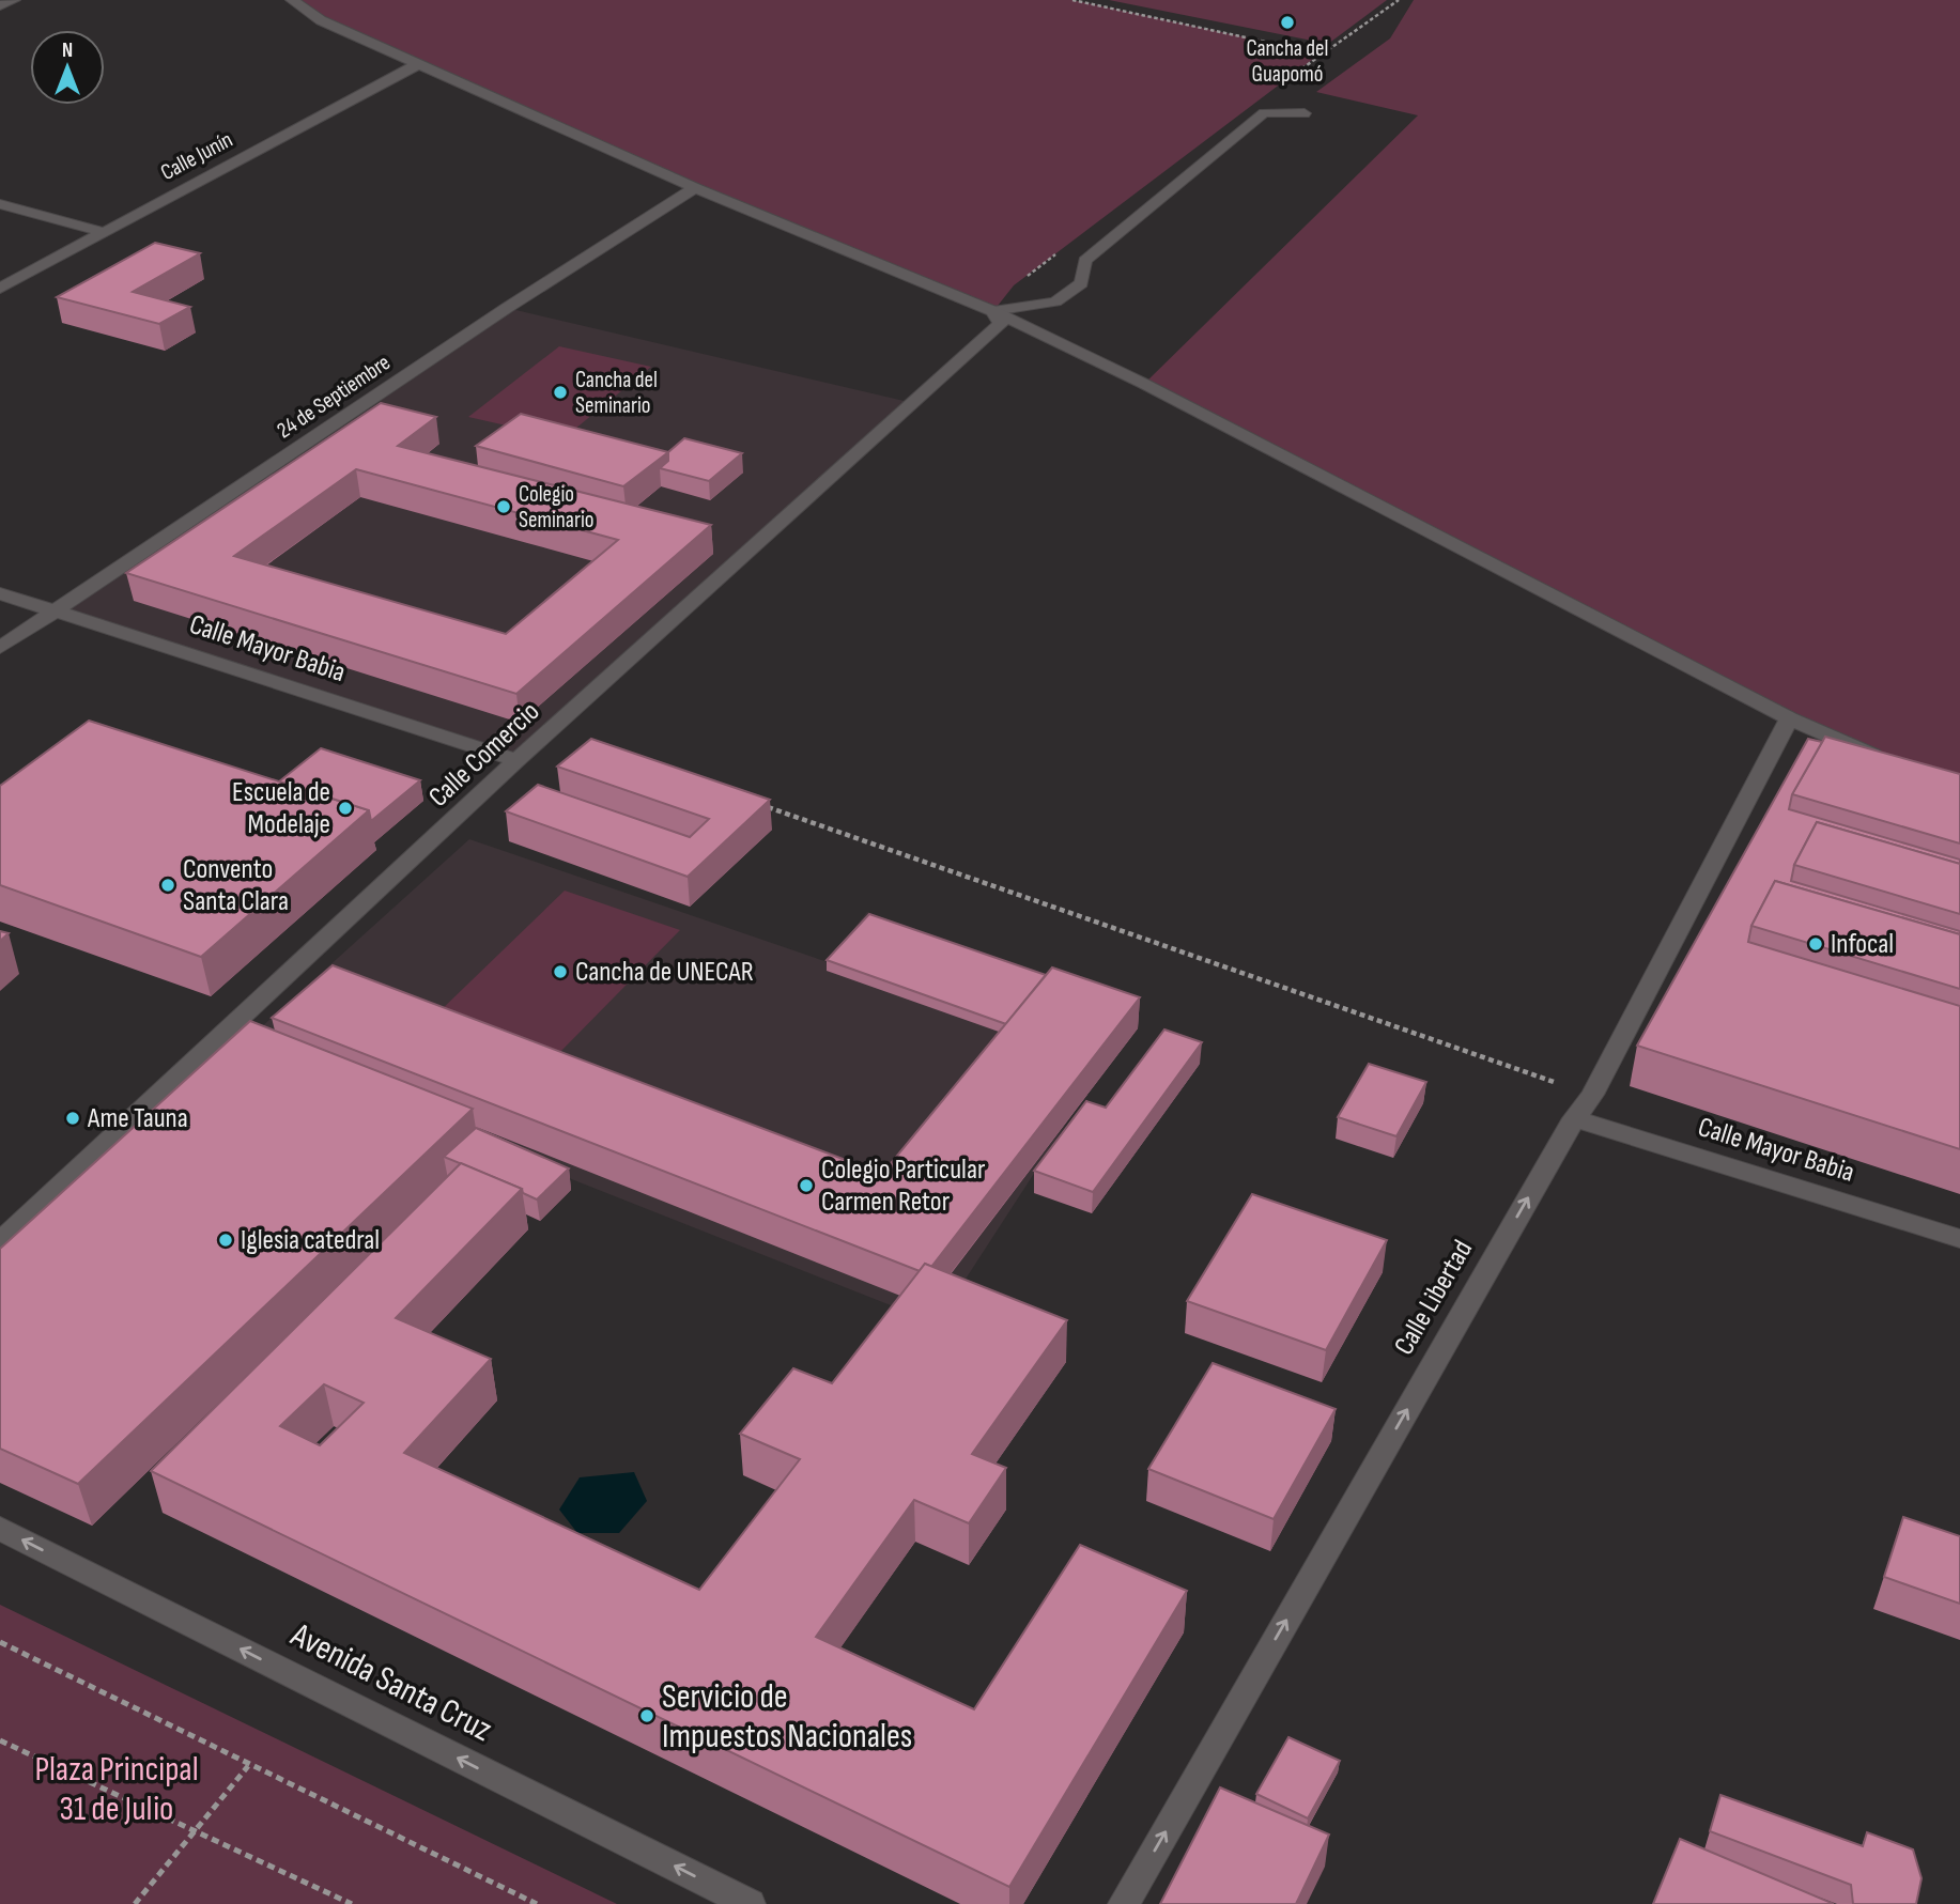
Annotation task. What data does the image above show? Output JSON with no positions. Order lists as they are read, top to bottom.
{
  "streets": {
    "street": [
      "Calle Junín",
      "24 de Septiembre",
      "Calle Mayor Babia",
      "Calle Comercio",
      "Calle Libertad",
      "Avenida Santa Cruz"
    ]
  },
  "crossings": [
    ["24 de Septiembre", "Calle Mayor Babia"],
    ["Calle Mayor Babia", "Calle Comercio"],
    ["Calle Mayor Babia", "Calle Libertad"]
  ],
  "one_way": ["Calle Libertad", "Avenida Santa Cruz"],
  "parks": ["Plaza Principal 31 de Julio"],
  "places": [
    "Cancha del Guapomó",
    "Cancha del Seminario",
    "Colegio Seminario",
    "Escuela de Modelaje",
    "Convento Santa Clara",
    "Infocal",
    "Cancha de UNECAR",
    "Ame Tauna",
    "Colegio Particular Carmen Retor",
    "Iglesia catedral",
    "Servicio de Impuestos Nacionales"
  ],
  "north": "top"
}
